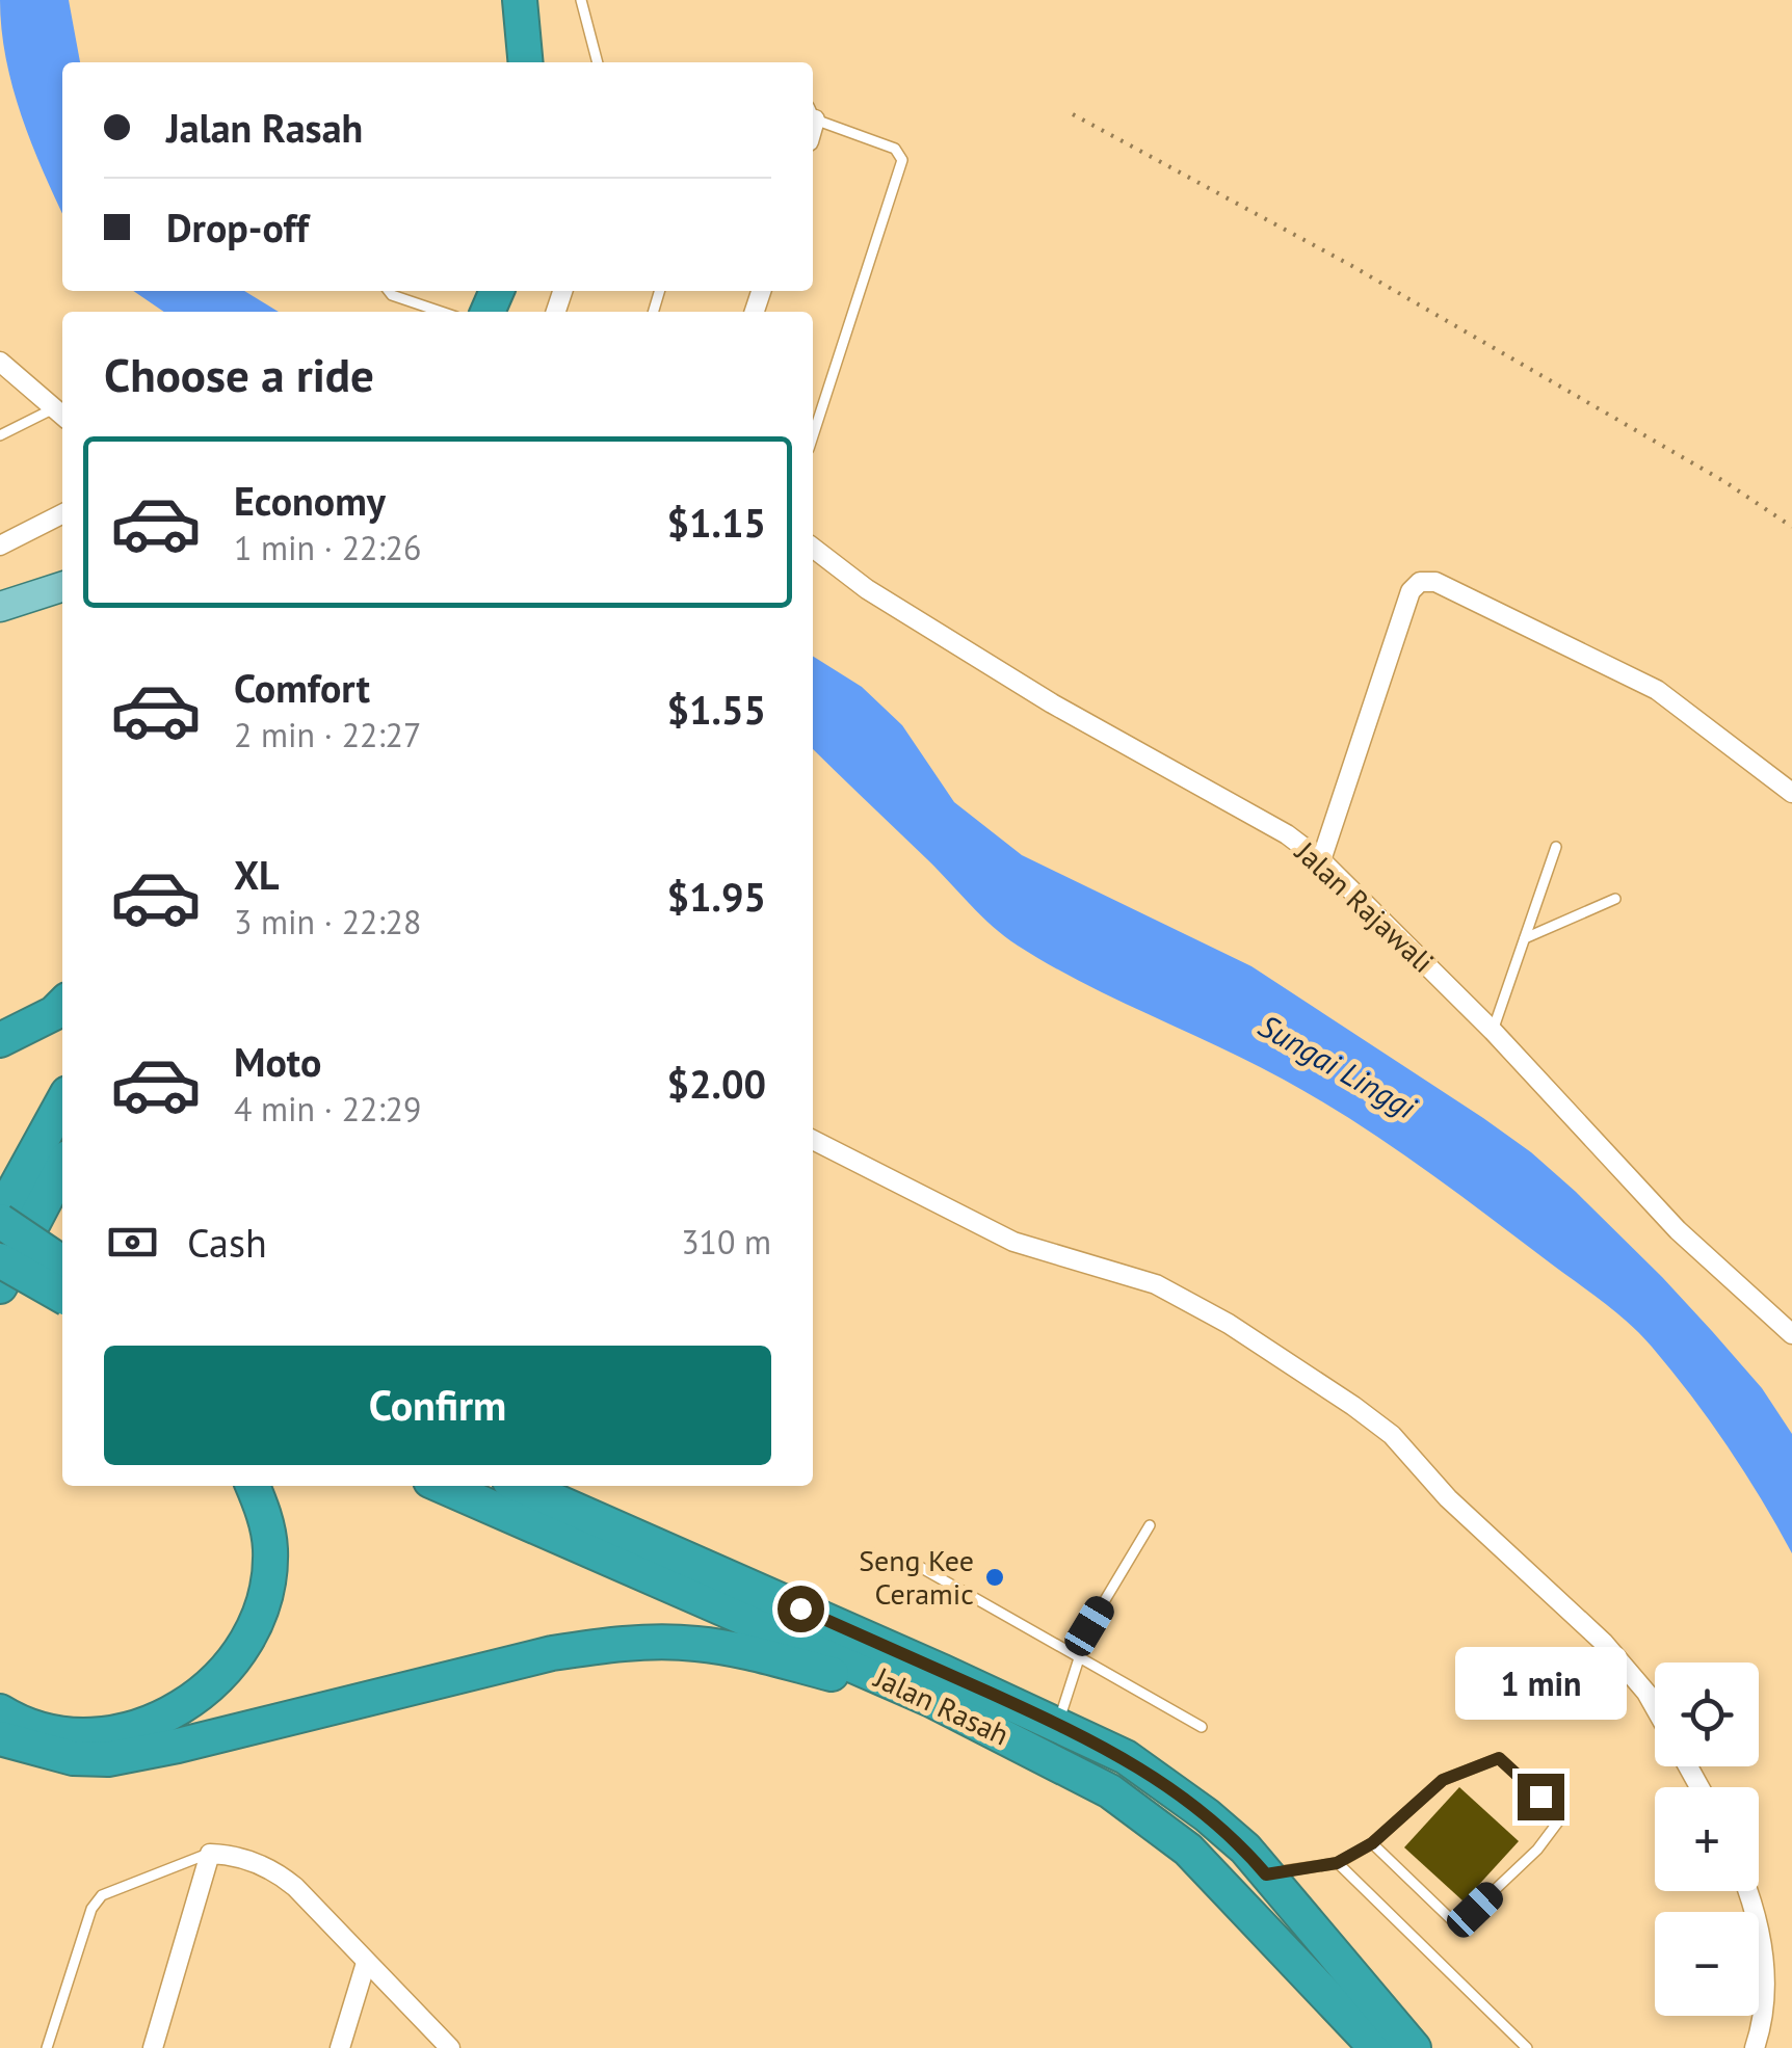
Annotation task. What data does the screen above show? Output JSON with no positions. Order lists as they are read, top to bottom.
{
  "streets": {
    "highway": ["Jalan Rasah"],
    "street": ["Jalan Rajawali"]
  },
  "water": ["Sungai Linggi"],
  "places": ["Seng Kee Ceramic"],
  "page": {
    "banner": ["Jalan Rasah", "Drop-off"],
    "heading": "Choose a ride",
    "list": [
      {
        "name": "Economy",
        "note": "1 min · 22:26",
        "value": "$1.15"
      },
      {
        "name": "Comfort",
        "note": "2 min · 22:27",
        "value": "$1.55"
      },
      {
        "name": "XL",
        "note": "3 min · 22:28",
        "value": "$1.95"
      },
      {
        "name": "Moto",
        "note": "4 min · 22:29",
        "value": "$2.00"
      }
    ],
    "pay": ["Cash", "310 m"],
    "buttons": "Confirm",
    "bubble": "1 min",
    "map_buttons": ["+", "−"]
  }
}
